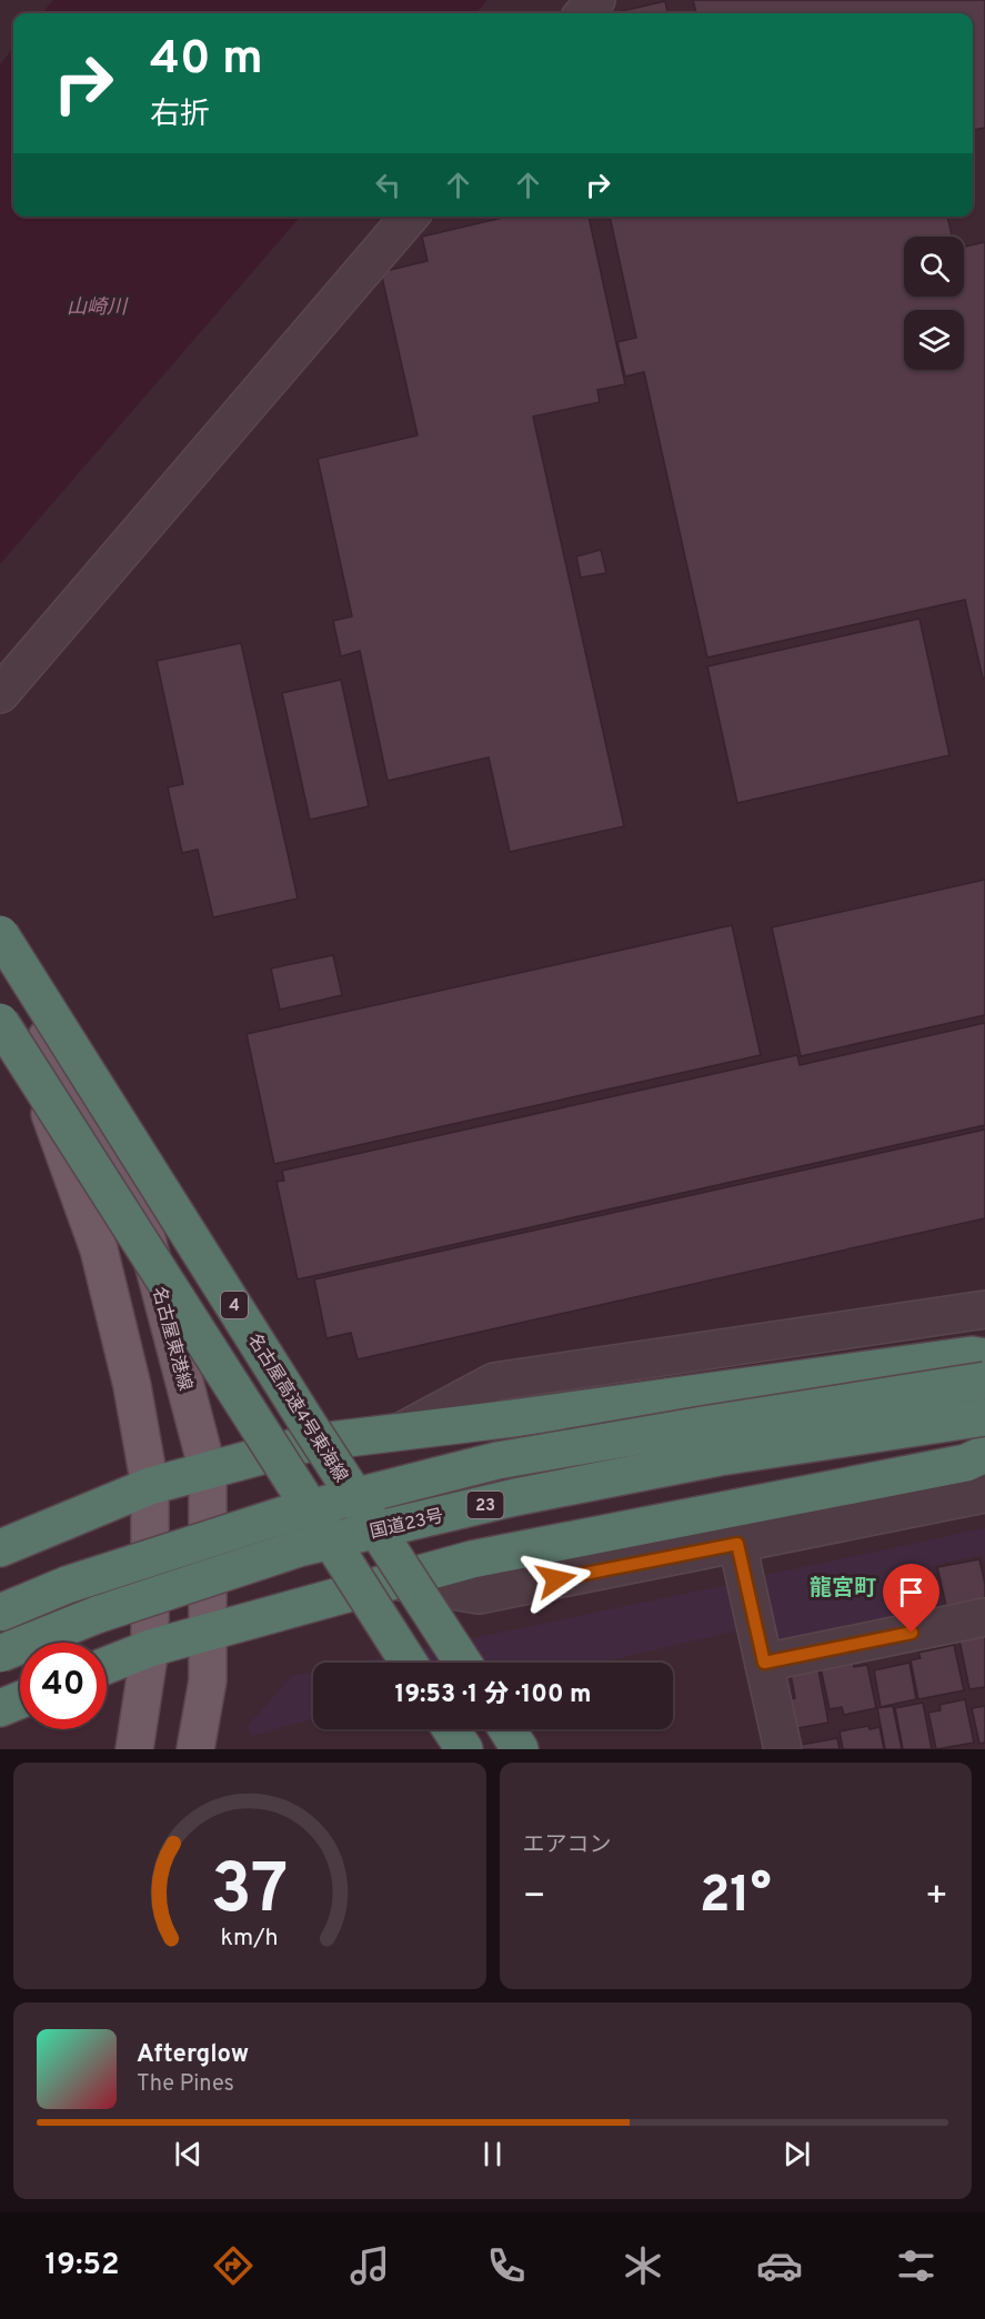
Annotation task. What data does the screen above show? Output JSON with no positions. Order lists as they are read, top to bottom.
{
  "streets": {
    "highway": [
      "4",
      "名古屋高速4号東海線",
      "23",
      "国道23号"
    ],
    "main road": ["名古屋東港線"]
  },
  "districts": ["龍宮町"],
  "water": ["山崎川"],
  "page": {
    "turn": ["40 m", "右折"],
    "limit": "40",
    "trip": "19:53 · 1 分 · 100 m",
    "tile": "エアコン",
    "heat": ["−", "21°", "+"],
    "song": ["Afterglow", "The Pines"],
    "tabs": "19:52",
    "gauge": ["37", "km/h"]
  }
}
